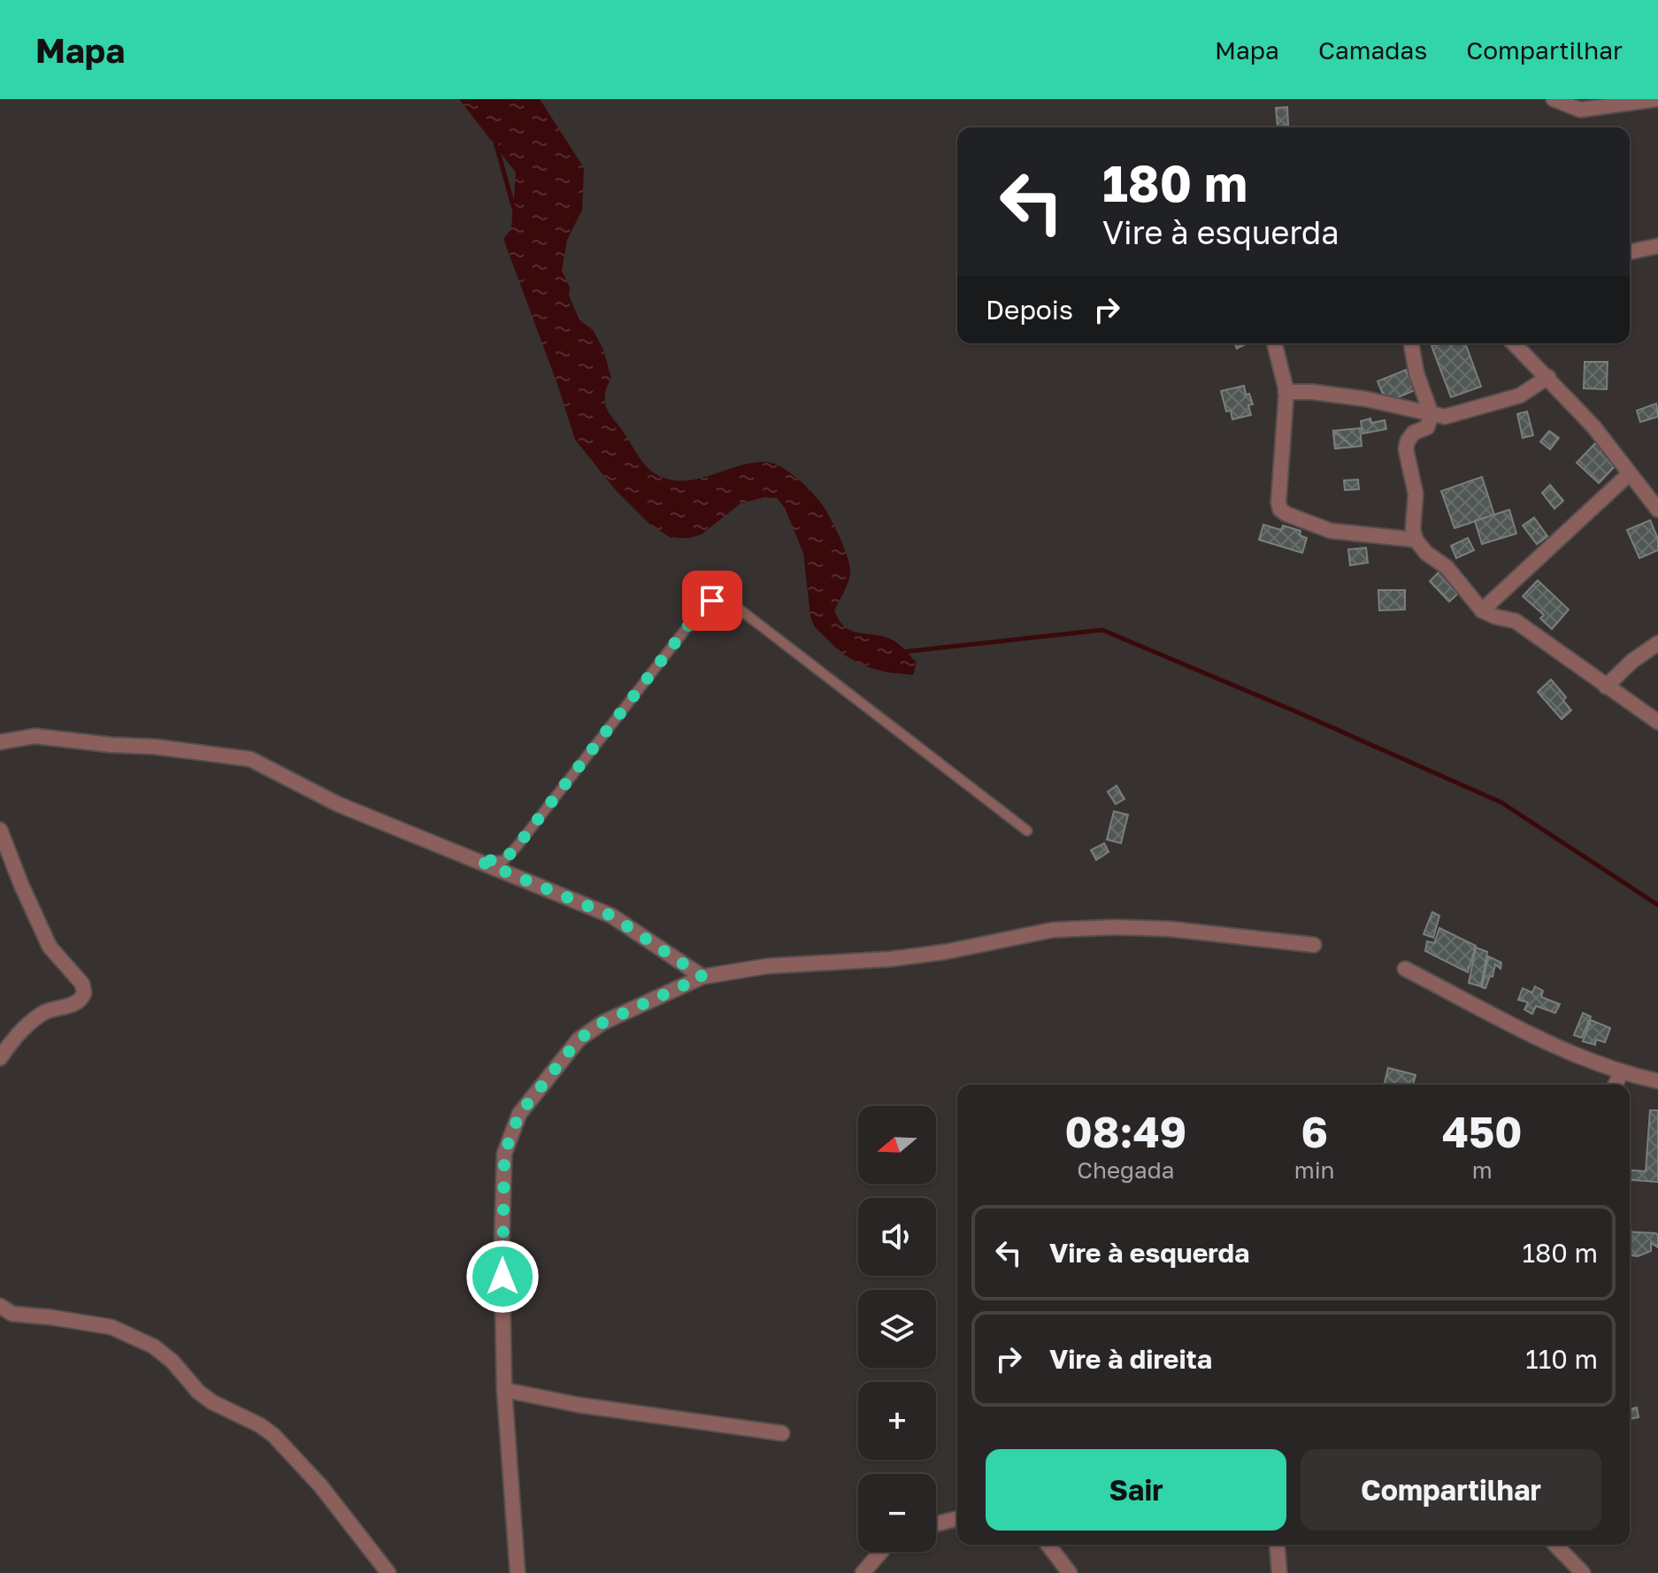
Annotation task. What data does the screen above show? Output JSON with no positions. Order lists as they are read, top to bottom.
{
  "north": "left",
  "page": {
    "header": "Mapa",
    "nav": ["Mapa", "Camadas", "Compartilhar"],
    "turn": ["180 m", "Vire à esquerda"],
    "then": "Depois",
    "eta": [
      "08:49",
      "Chegada",
      "6",
      "min",
      "450",
      "m"
    ],
    "map_buttons": ["+", "−"],
    "list": [
      {
        "name": "Vire à esquerda",
        "value": "180 m"
      },
      {
        "name": "Vire à direita",
        "value": "110 m"
      }
    ],
    "buttons": ["Sair", "Compartilhar"]
  }
}
